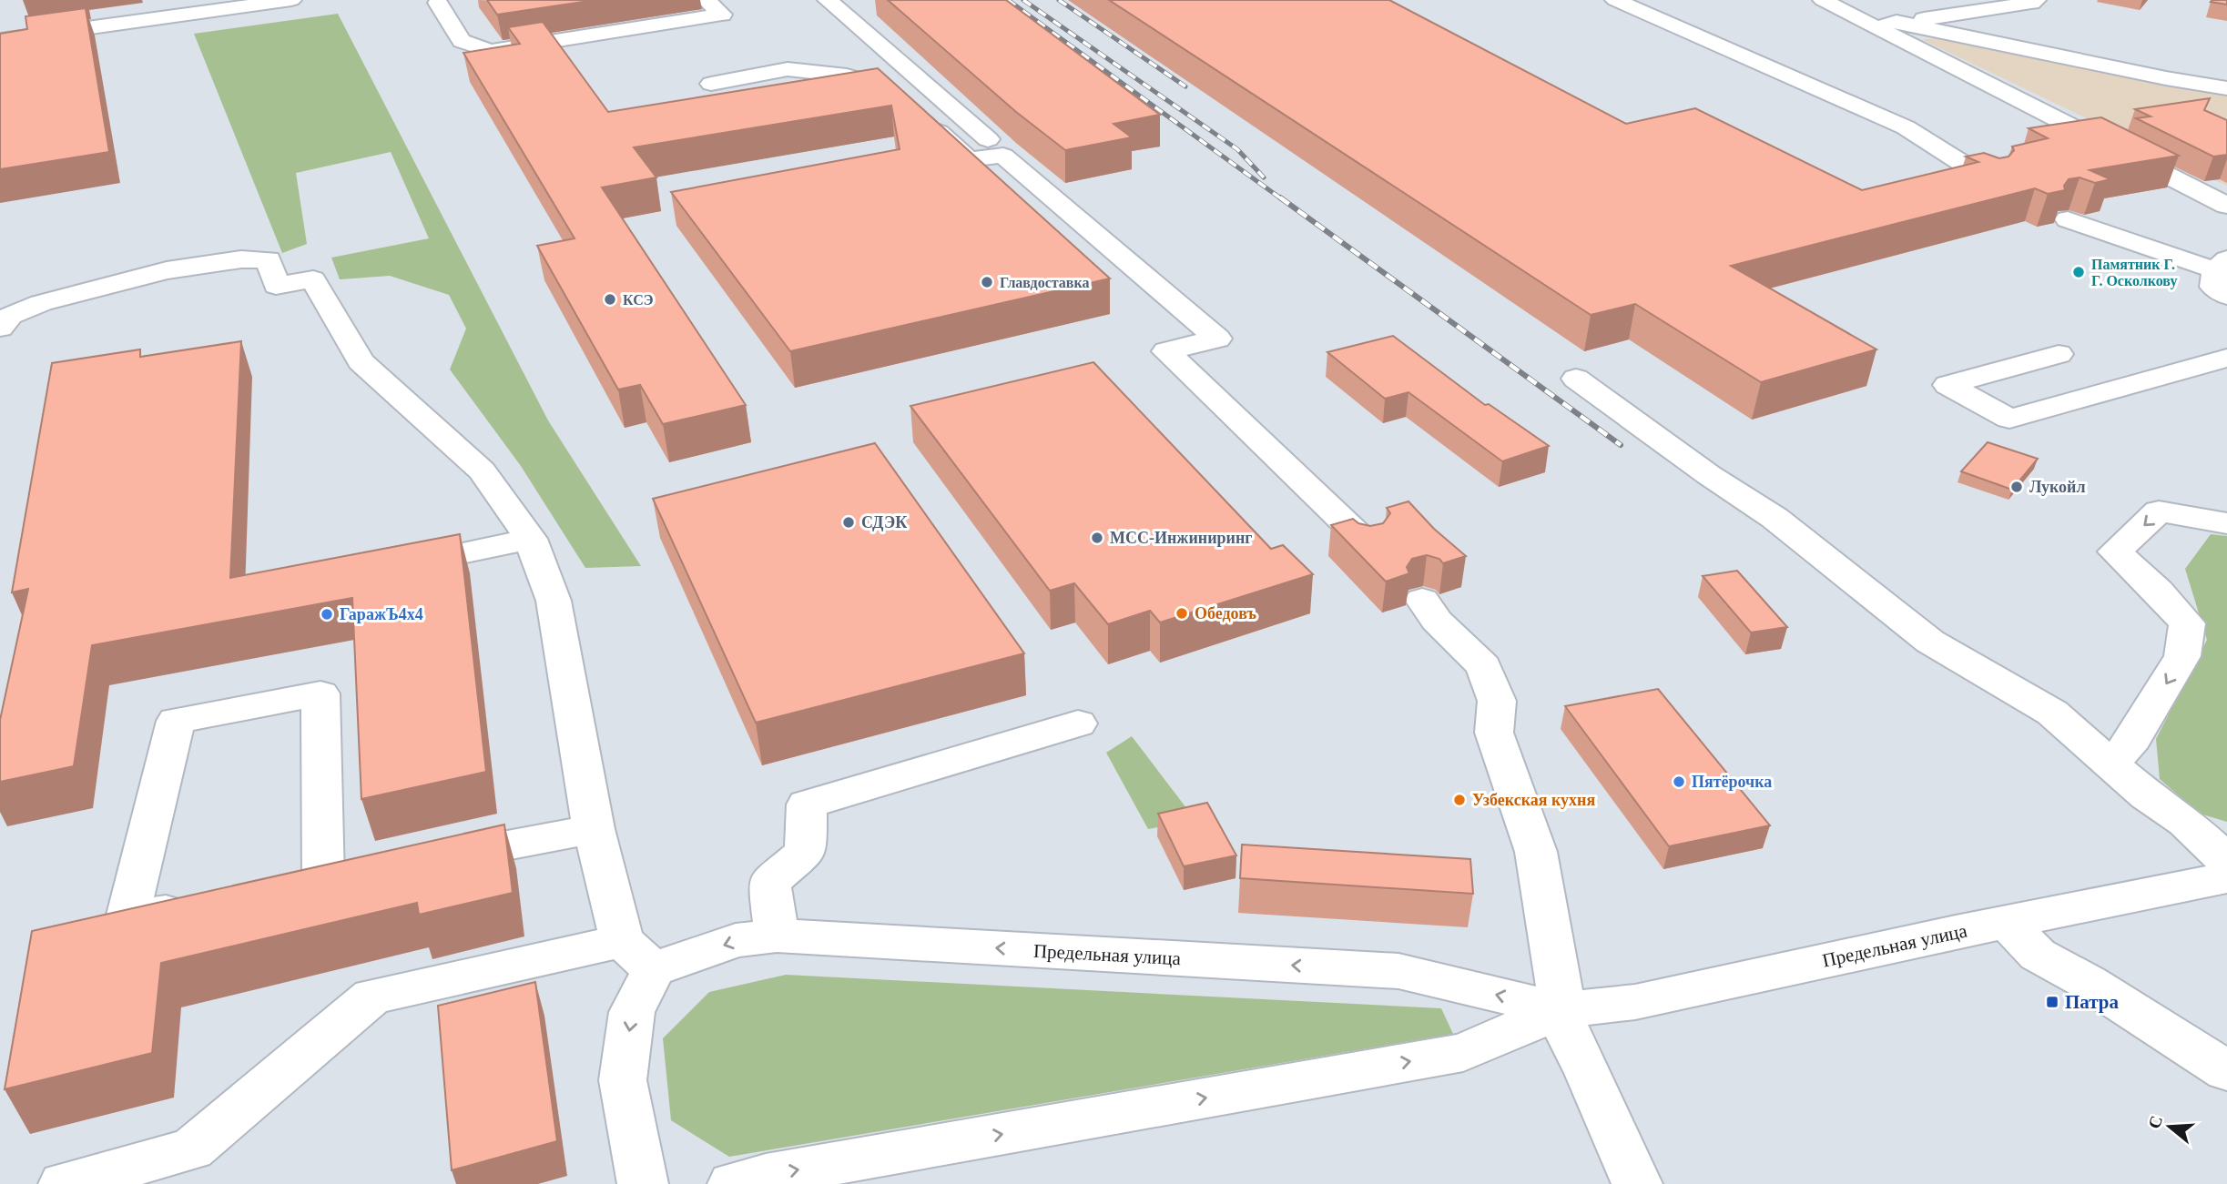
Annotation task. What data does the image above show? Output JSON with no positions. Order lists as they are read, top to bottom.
{
  "streets": {
    "street": ["Предельная улица"]
  },
  "places": {
    "other": [
      "Памятник Г. Г. Осколкову",
      "Главдоставка",
      "КСЭ",
      "Лукойл",
      "СДЭК",
      "МСС-Инжиниринг",
      "Обедовъ",
      "ГаражЪ4х4",
      "Пятёрочка",
      "Узбекская кухня"
    ],
    "transit": ["Патра"]
  },
  "north": "left"
}
